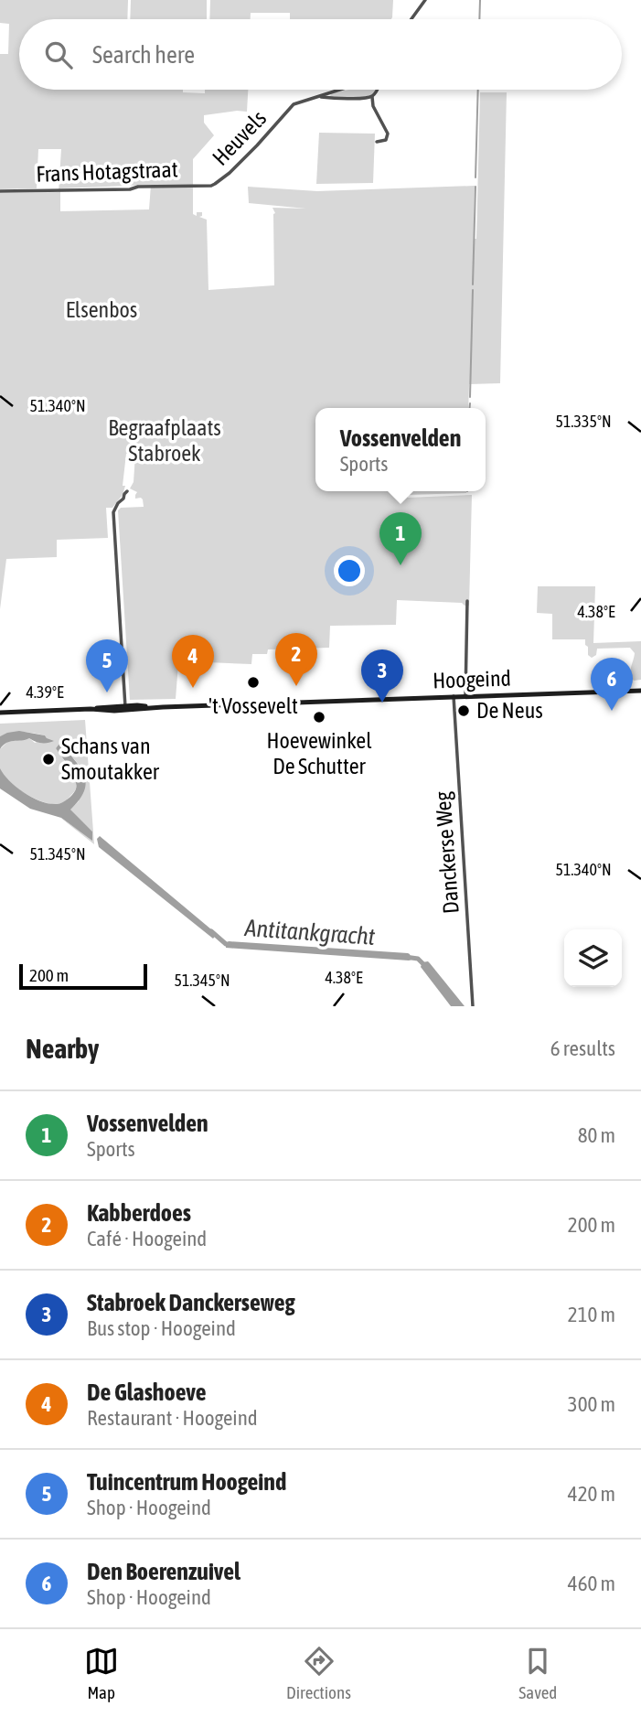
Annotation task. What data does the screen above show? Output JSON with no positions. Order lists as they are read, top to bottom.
{
  "streets": {
    "main road": ["Hoogeind"],
    "street": ["Heuvels", "Frans Hotagstraat", "Danckerse Weg"]
  },
  "crossings": [
    ["Heuvels", "Frans Hotagstraat"],
    ["Hoogeind", "Danckerse Weg"]
  ],
  "water": ["Antitankgracht"],
  "parks": ["Elsenbos", "Begraafplaats Stabroek"],
  "places": [
    "'t Vossevelt",
    "De Neus",
    "Hoevewinkel De Schutter",
    "Schans van Smoutakker"
  ],
  "scale_bar": "200 m",
  "page": {
    "search": "Search here",
    "popup": ["Vossenvelden", "Sports"],
    "pins": [
      "1",
      "2",
      "4",
      "5",
      "3",
      "6"
    ],
    "scale": "200 m",
    "heading": ["Nearby", "6 results"],
    "list": [
      {
        "mark": "1",
        "name": "Vossenvelden",
        "note": "Sports",
        "value": "80 m"
      },
      {
        "mark": "2",
        "name": "Kabberdoes",
        "note": "Café · Hoogeind",
        "value": "200 m"
      },
      {
        "mark": "3",
        "name": "Stabroek Danckerseweg",
        "note": "Bus stop · Hoogeind",
        "value": "210 m"
      },
      {
        "mark": "4",
        "name": "De Glashoeve",
        "note": "Restaurant · Hoogeind",
        "value": "300 m"
      },
      {
        "mark": "5",
        "name": "Tuincentrum Hoogeind",
        "note": "Shop · Hoogeind",
        "value": "420 m"
      },
      {
        "mark": "6",
        "name": "Den Boerenzuivel",
        "note": "Shop · Hoogeind",
        "value": "460 m"
      }
    ],
    "nav": ["Map", "Directions", "Saved"]
  },
  "coordinates": [
    "51.340°N",
    "51.335°N",
    "4.38°E",
    "4.39°E",
    "51.345°N"
  ]
}
